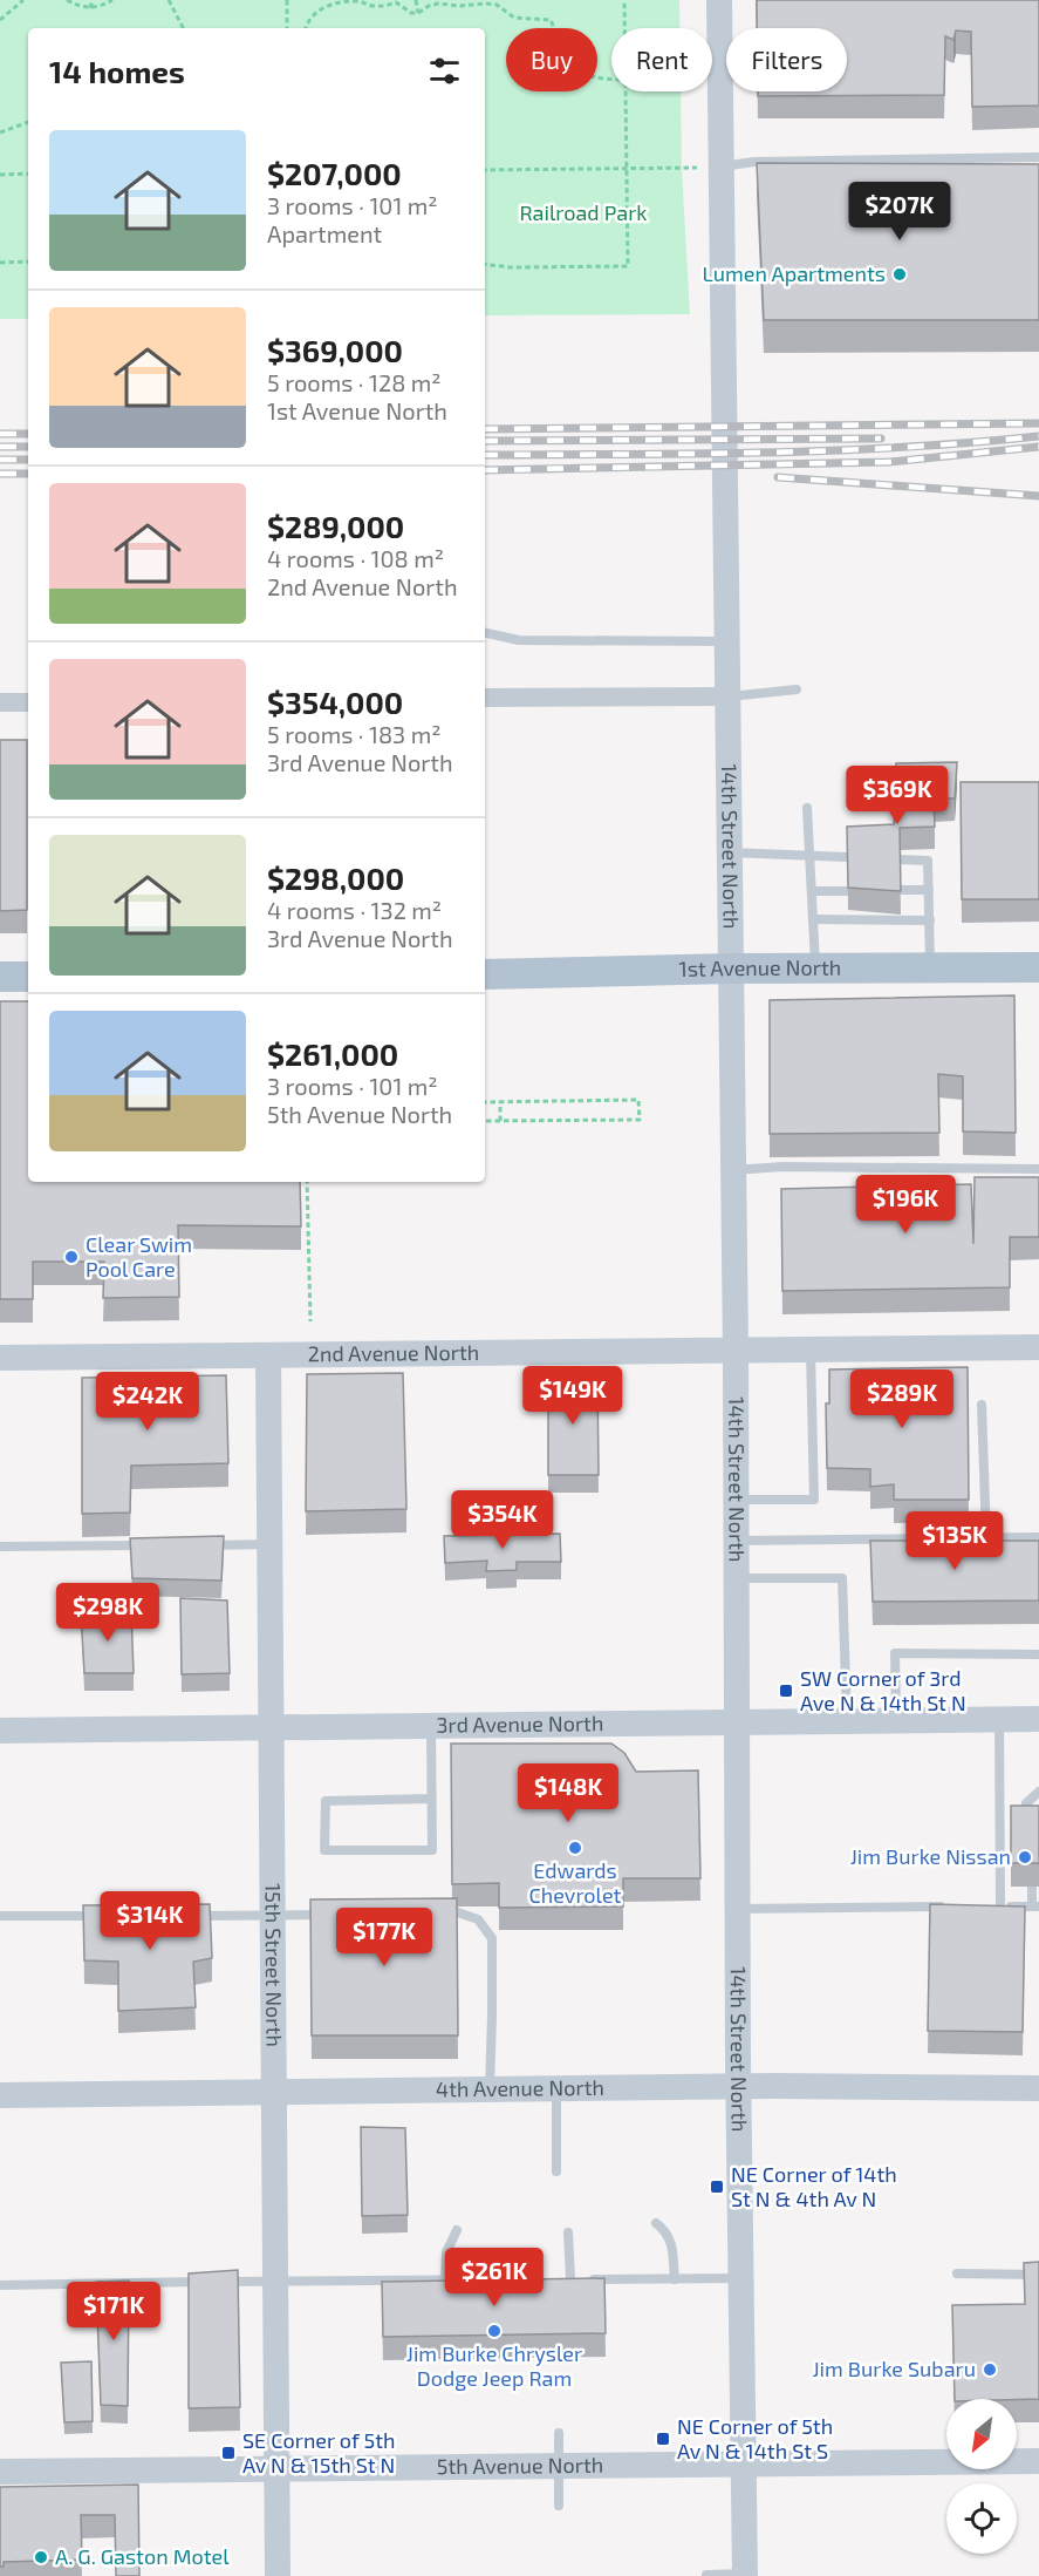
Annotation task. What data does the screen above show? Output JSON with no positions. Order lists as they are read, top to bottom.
{
  "streets": {
    "main road": ["1st Avenue North"],
    "street": [
      "14th Street North",
      "2nd Avenue North",
      "3rd Avenue North",
      "15th Street North",
      "4th Avenue North",
      "5th Avenue North"
    ]
  },
  "crossings": [
    ["14th Street North", "1st Avenue North"],
    ["14th Street North", "2nd Avenue North"],
    ["14th Street North", "3rd Avenue North"],
    ["14th Street North", "4th Avenue North"],
    ["14th Street North", "5th Avenue North"],
    ["2nd Avenue North", "15th Street North"],
    ["3rd Avenue North", "15th Street North"],
    ["15th Street North", "4th Avenue North"],
    ["15th Street North", "5th Avenue North"]
  ],
  "parks": ["Railroad Park"],
  "places": {
    "other": [
      "Lumen Apartments",
      "Clear Swim Pool Care",
      "Edwards Chevrolet",
      "Jim Burke Nissan",
      "Jim Burke Chrysler Dodge Jeep Ram",
      "Jim Burke Subaru",
      "A. G. Gaston Motel"
    ],
    "transit": [
      "SW Corner of 3rd Ave N & 14th St N",
      "NE Corner of 14th St N & 4th Av N",
      "NE Corner of 5th Av N & 14th St S",
      "SE Corner of 5th Av N & 15th St N"
    ]
  },
  "north": "bottom left",
  "page": {
    "chip": ["Buy", "Rent", "Filters"],
    "heading": "14 homes",
    "list": [
      {
        "name": "$207,000",
        "note": "3 rooms · 101 m² · Apartment"
      },
      {
        "name": "$369,000",
        "note": "5 rooms · 128 m² · 1st Avenue North"
      },
      {
        "name": "$289,000",
        "note": "4 rooms · 108 m² · 2nd Avenue North"
      },
      {
        "name": "$354,000",
        "note": "5 rooms · 183 m² · 3rd Avenue North"
      },
      {
        "name": "$298,000",
        "note": "4 rooms · 132 m² · 3rd Avenue North"
      },
      {
        "name": "$261,000",
        "note": "3 rooms · 101 m² · 5th Avenue North"
      }
    ],
    "price": [
      "$207K",
      "$369K",
      "$196K",
      "$149K",
      "$289K",
      "$242K",
      "$354K",
      "$135K",
      "$298K",
      "$148K",
      "$314K",
      "$177K",
      "$261K",
      "$171K"
    ]
  }
}
